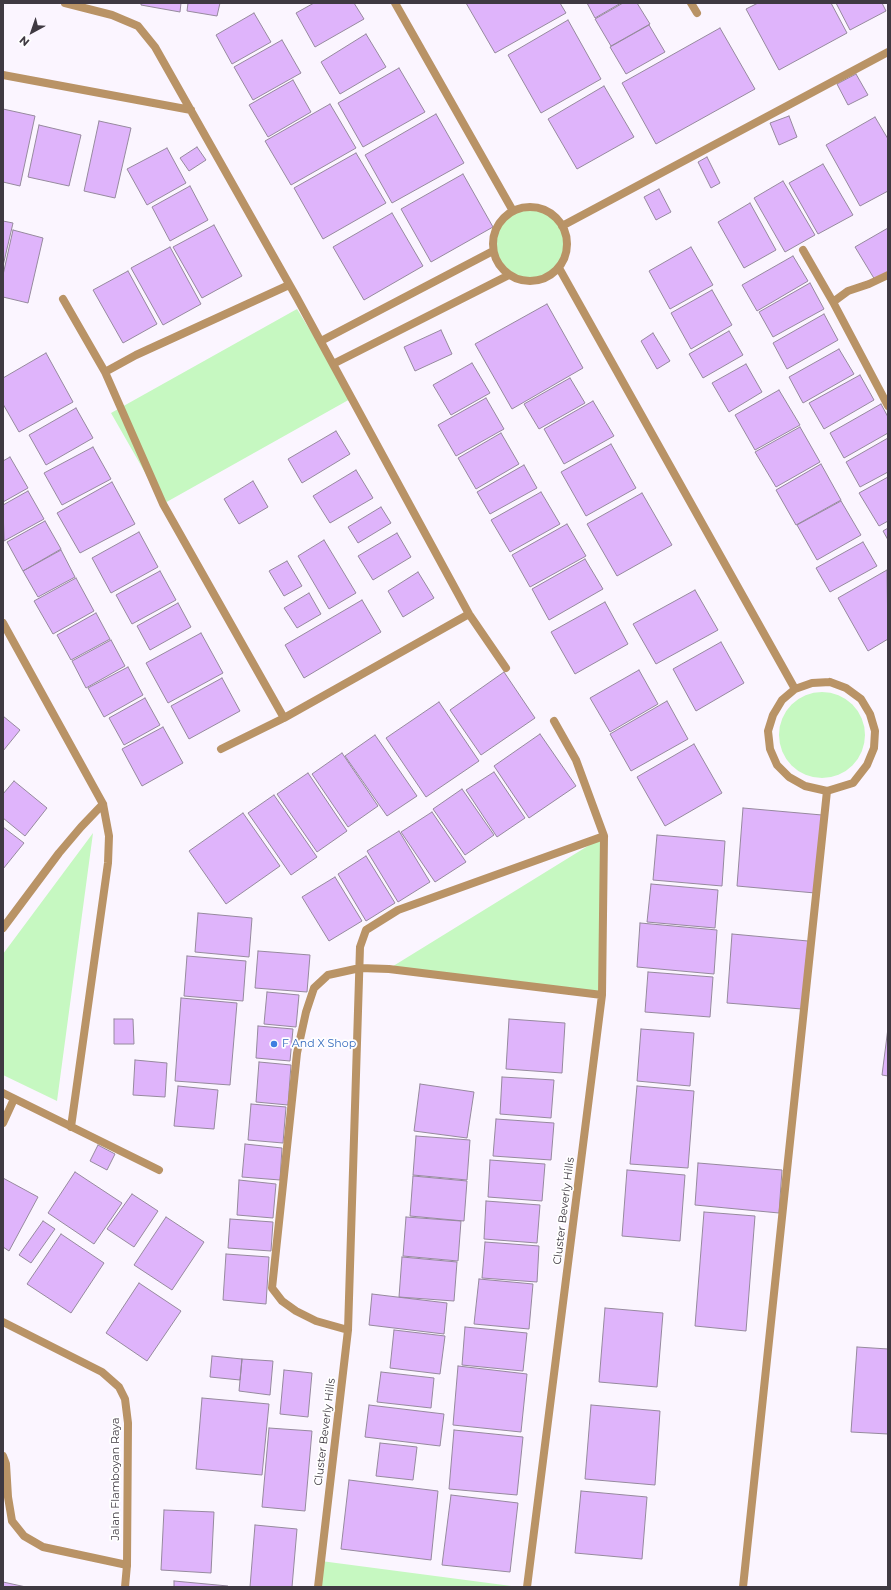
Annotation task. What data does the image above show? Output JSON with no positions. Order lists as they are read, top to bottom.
{
  "streets": {
    "street": ["Cluster Beverly Hills", "Jalan Flamboyan Raya"]
  },
  "places": ["F And X Shop"],
  "north": "bottom left"
}
